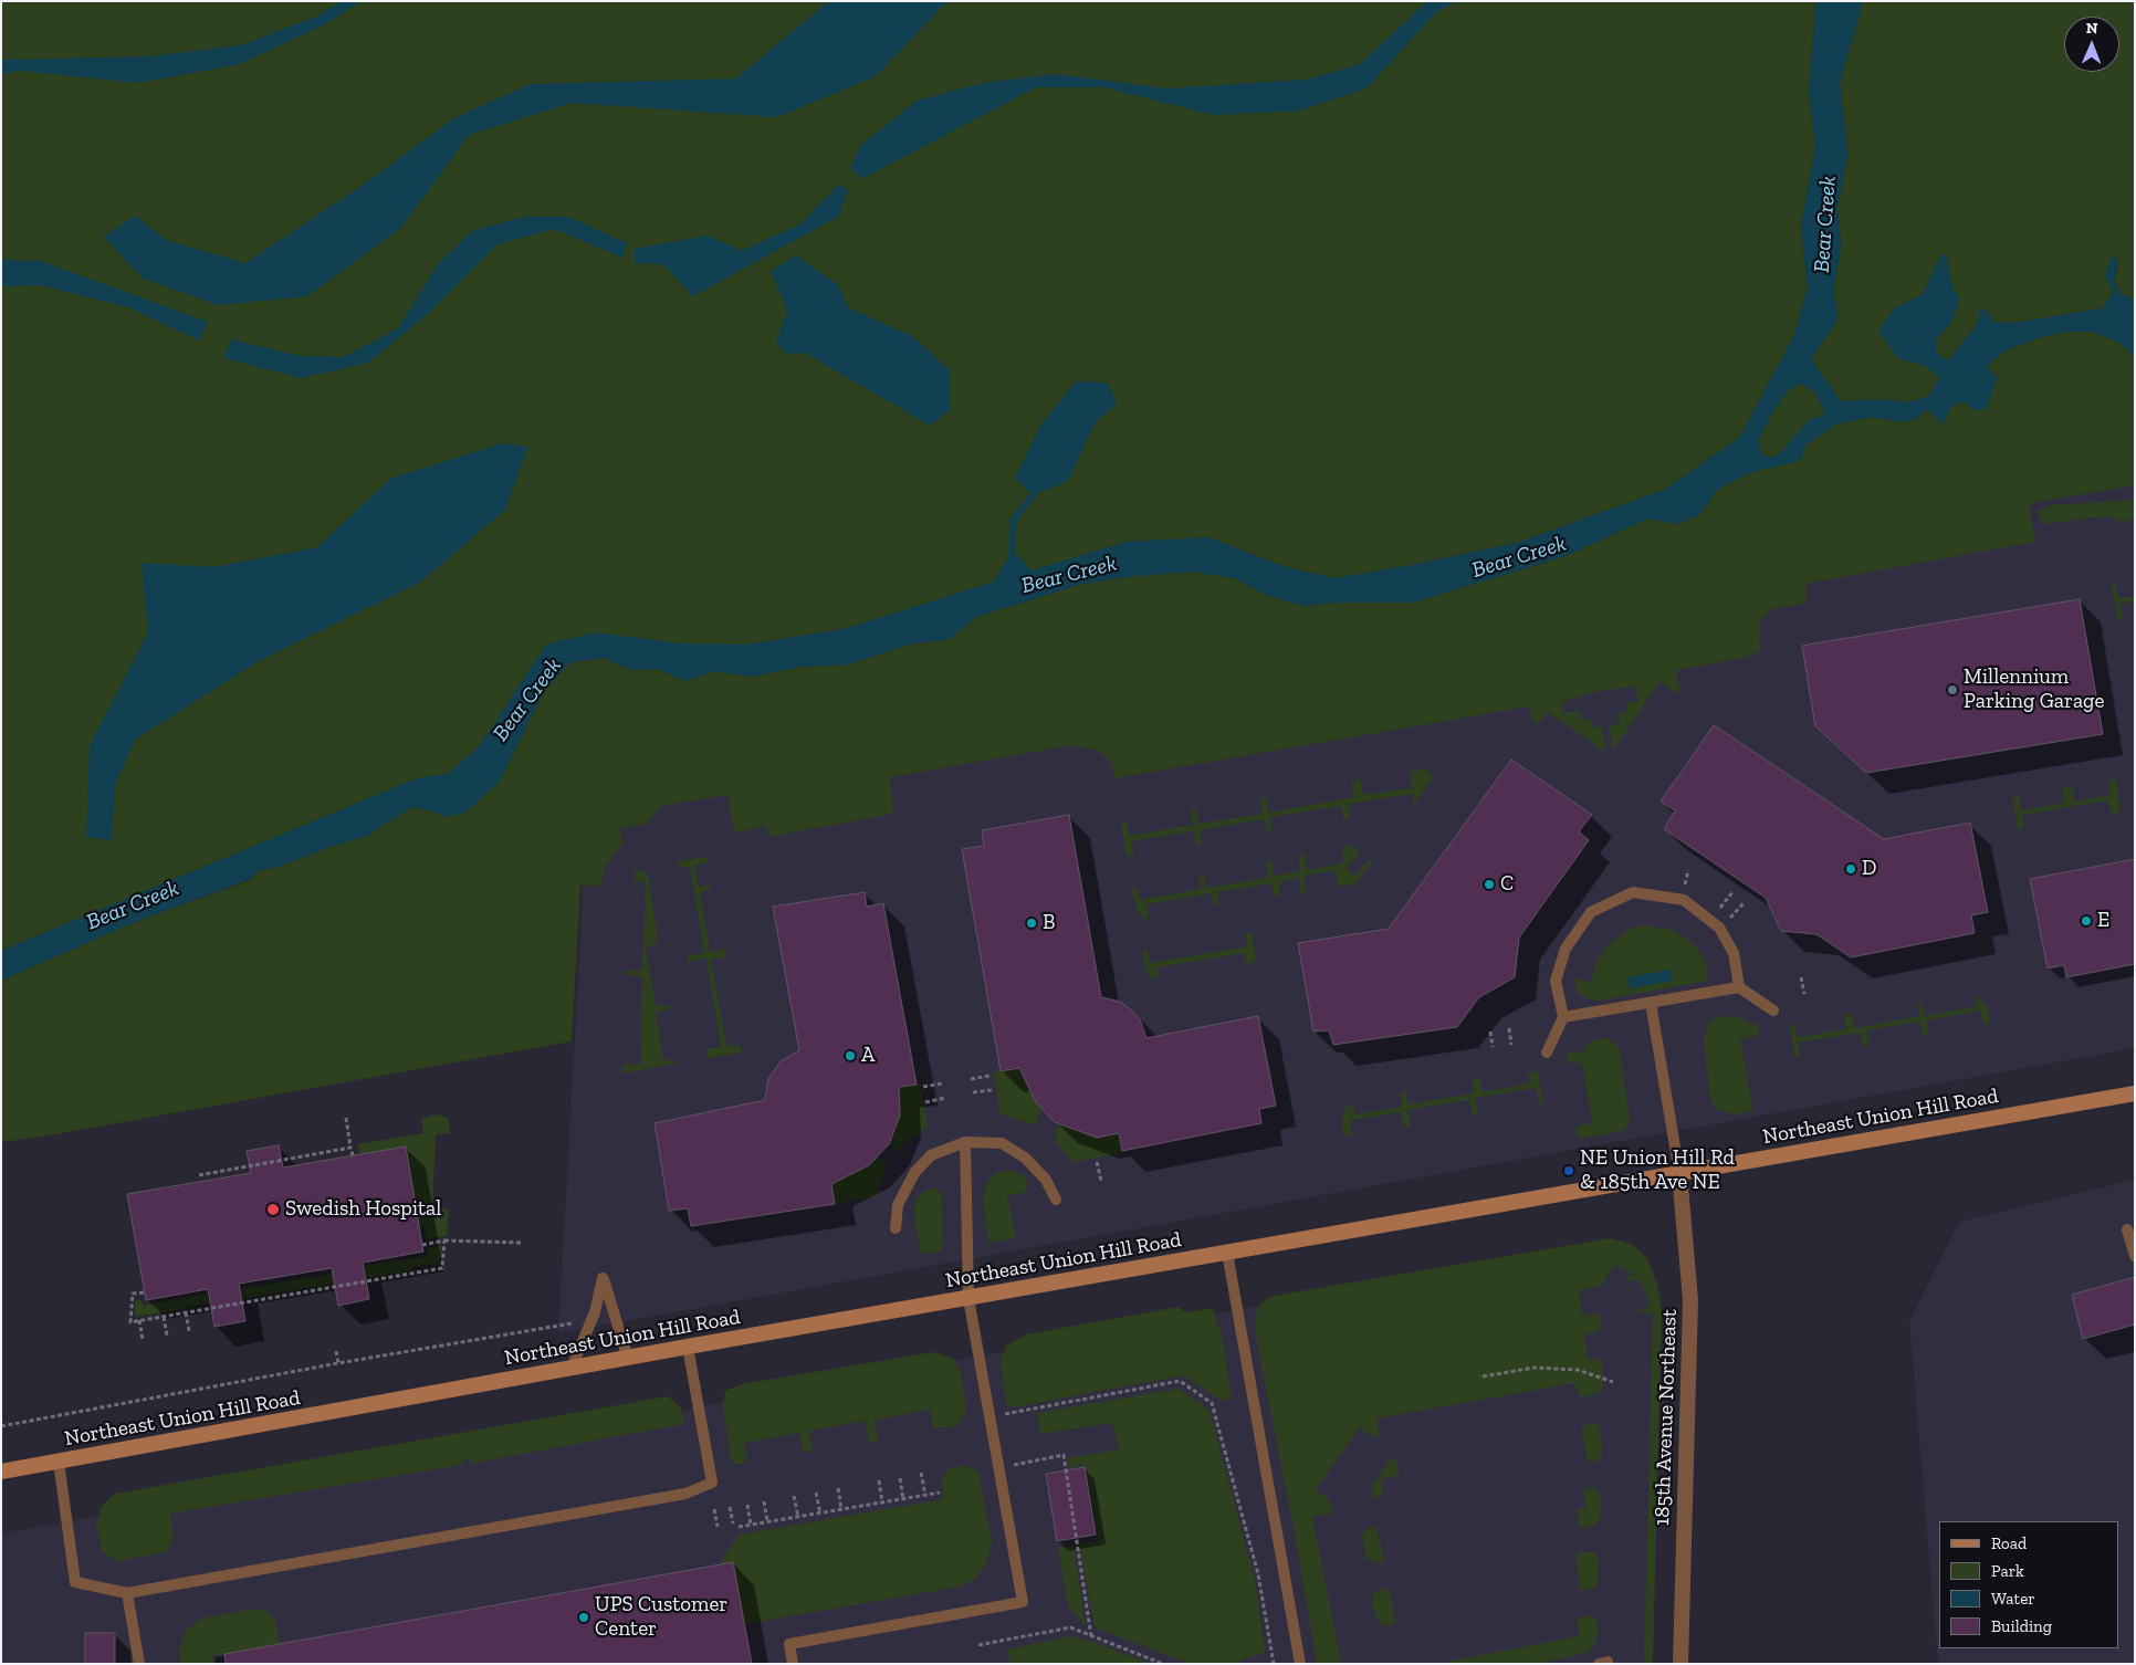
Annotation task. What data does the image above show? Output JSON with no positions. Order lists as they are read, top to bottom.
{
  "streets": {
    "main road": ["Northeast Union Hill Road"],
    "street": ["185th Avenue Northeast"]
  },
  "crossings": [
    ["Northeast Union Hill Road", "185th Avenue Northeast"]
  ],
  "water": ["Bear Creek"],
  "places": [
    "Millennium Parking Garage",
    "D",
    "C",
    "E",
    "B",
    "A",
    "NE Union Hill Rd & 185th Ave NE",
    "Swedish Hospital",
    "UPS Customer Center"
  ],
  "legend": [
    "Road",
    "Park",
    "Water",
    "Building"
  ],
  "north": "top"
}
